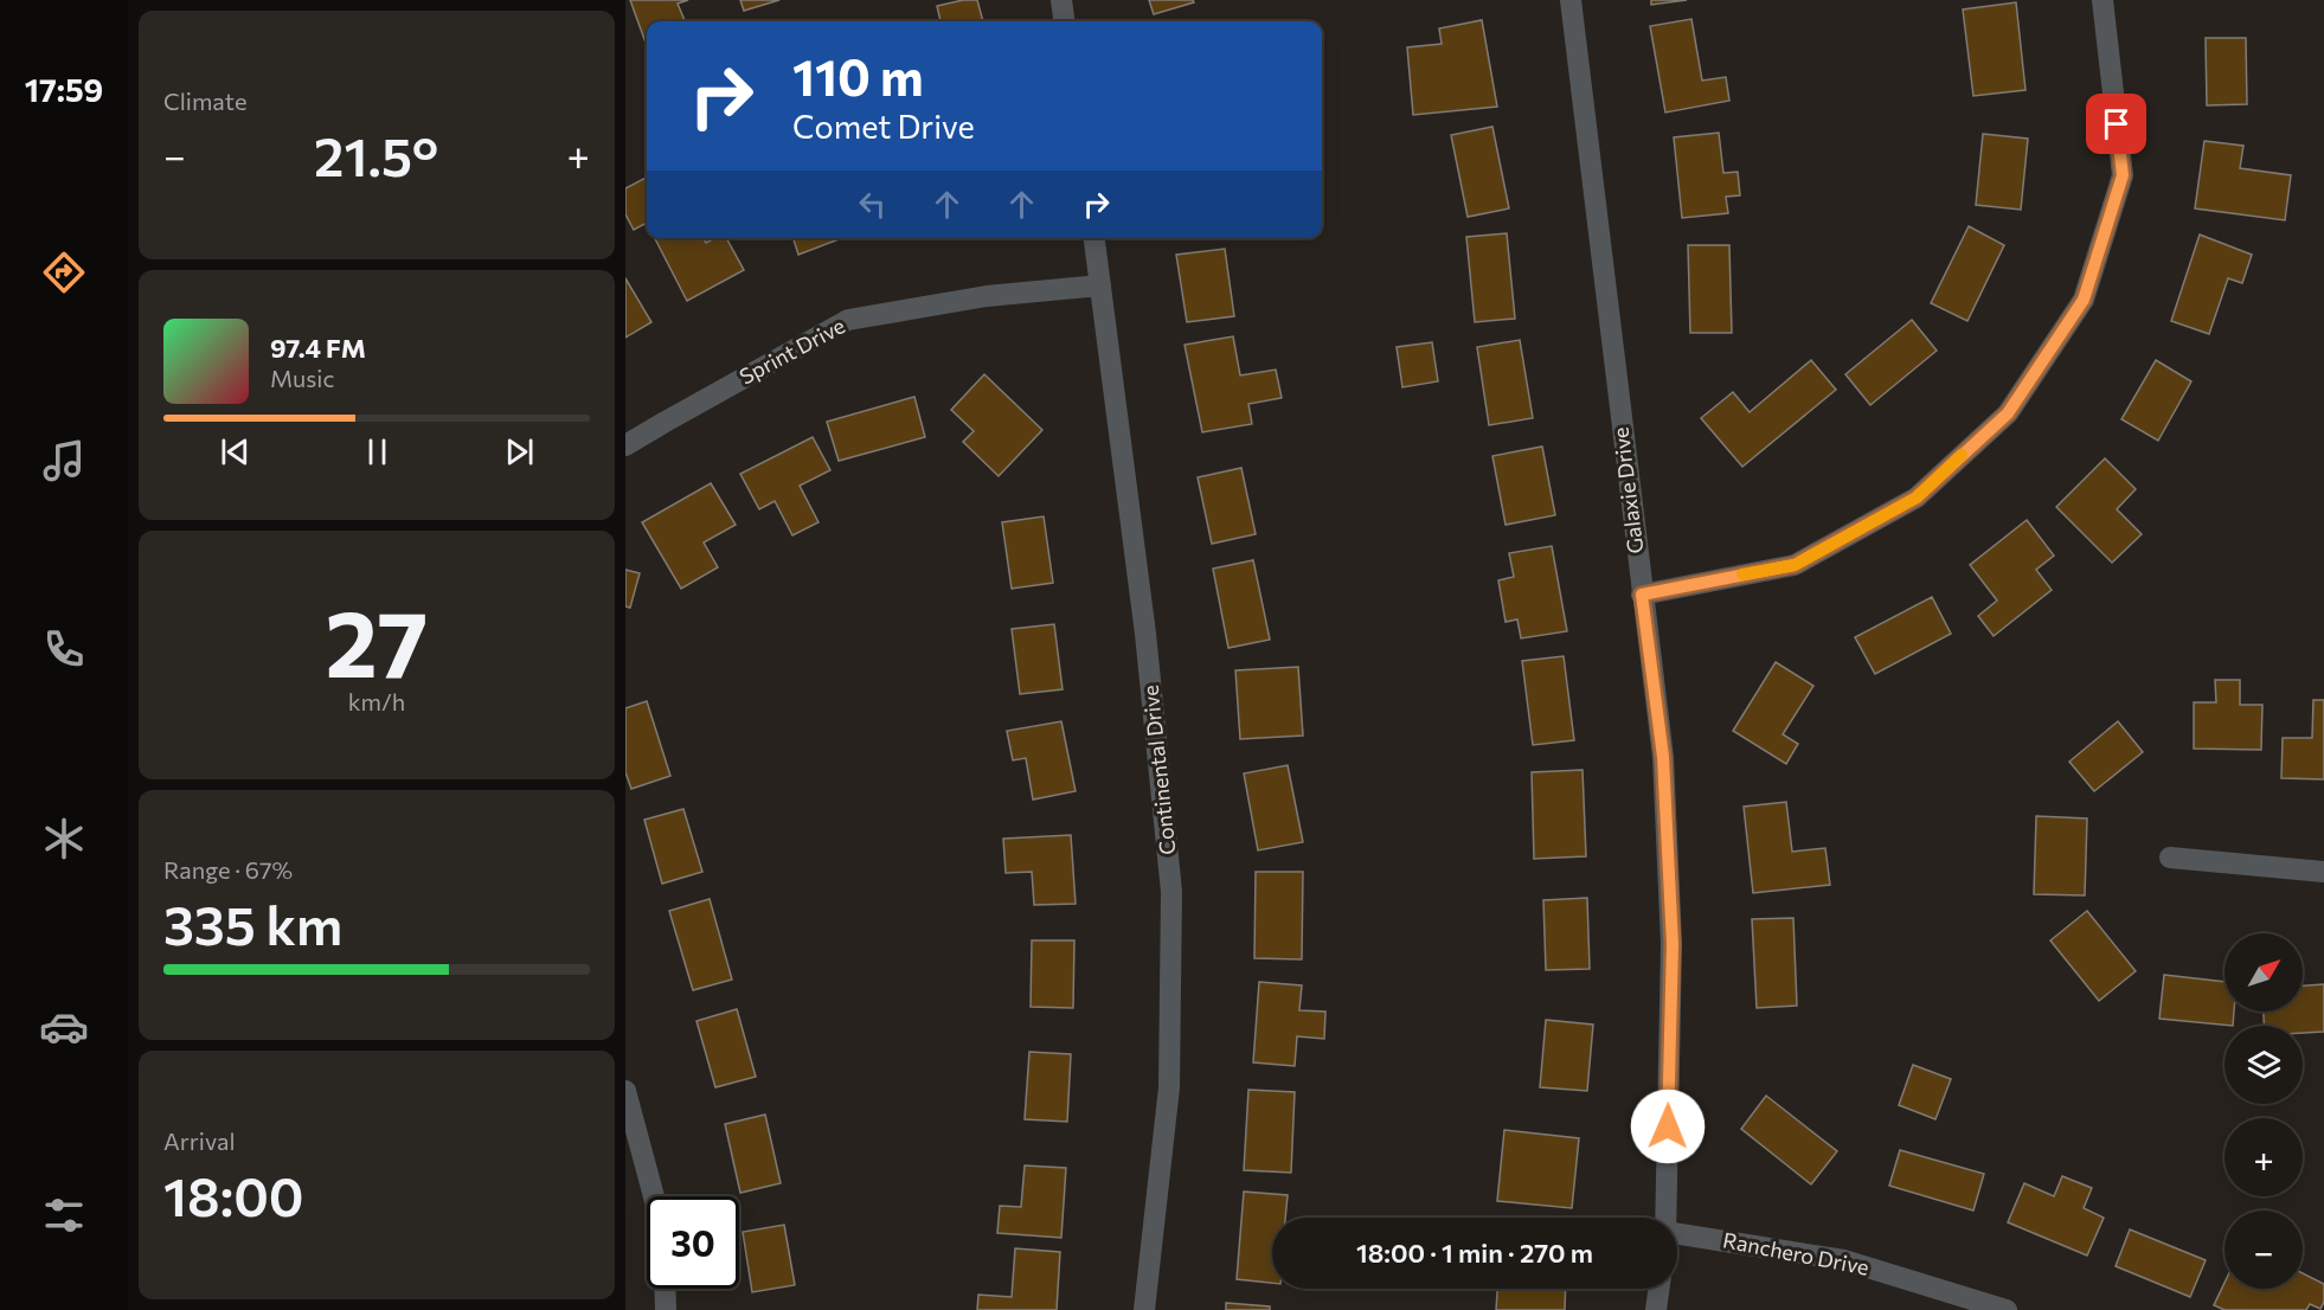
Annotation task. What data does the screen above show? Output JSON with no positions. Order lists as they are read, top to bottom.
{
  "streets": {
    "street": [
      "Sprint Drive",
      "Galaxie Drive",
      "Continental Drive",
      "Ranchero Drive"
    ]
  },
  "crossings": [
    ["Sprint Drive", "Continental Drive"]
  ],
  "north": "top right",
  "page": {
    "tabs": "17:59",
    "tile": [
      "Climate",
      ["27", "km/h"],
      ["Range · 67%", "335 km"],
      ["Arrival", "18:00"]
    ],
    "turn": ["110 m", "Comet Drive"],
    "heat": ["−", "21.5°", "+"],
    "song": ["97.4 FM", "Music"],
    "map_buttons": ["+", "−"],
    "limit": "30",
    "trip": "18:00 · 1 min · 270 m"
  }
}
